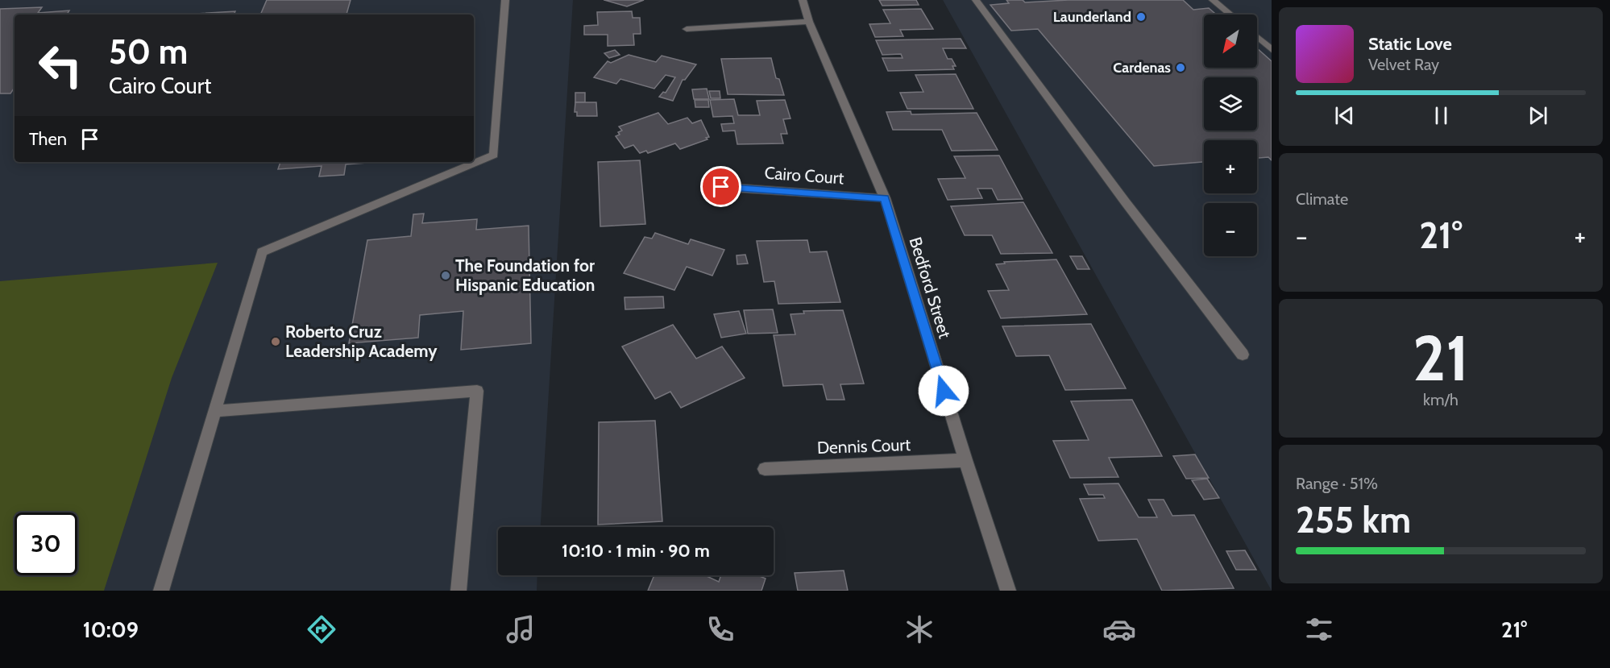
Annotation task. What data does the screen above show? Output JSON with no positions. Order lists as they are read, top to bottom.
{
  "streets": {
    "street": ["Cairo Court", "Bedford Street", "Dennis Court"]
  },
  "crossings": [
    ["Cairo Court", "Bedford Street"],
    ["Bedford Street", "Dennis Court"]
  ],
  "places": [
    "Launderland",
    "Cardenas",
    "The Foundation for Hispanic Education",
    "Roberto Cruz Leadership Academy"
  ],
  "north": "bottom left",
  "page": {
    "map_buttons": ["+", "−"],
    "turn": ["50 m", "Cairo Court"],
    "song": ["Static Love", "Velvet Ray"],
    "then": "Then",
    "tile": [
      "Climate",
      ["21", "km/h"],
      ["Range · 51%", "255 km"]
    ],
    "heat": ["−", "21°", "+"],
    "limit": "30",
    "trip": "10:10 · 1 min · 90 m",
    "tabs": ["10:09", "21°"]
  }
}
